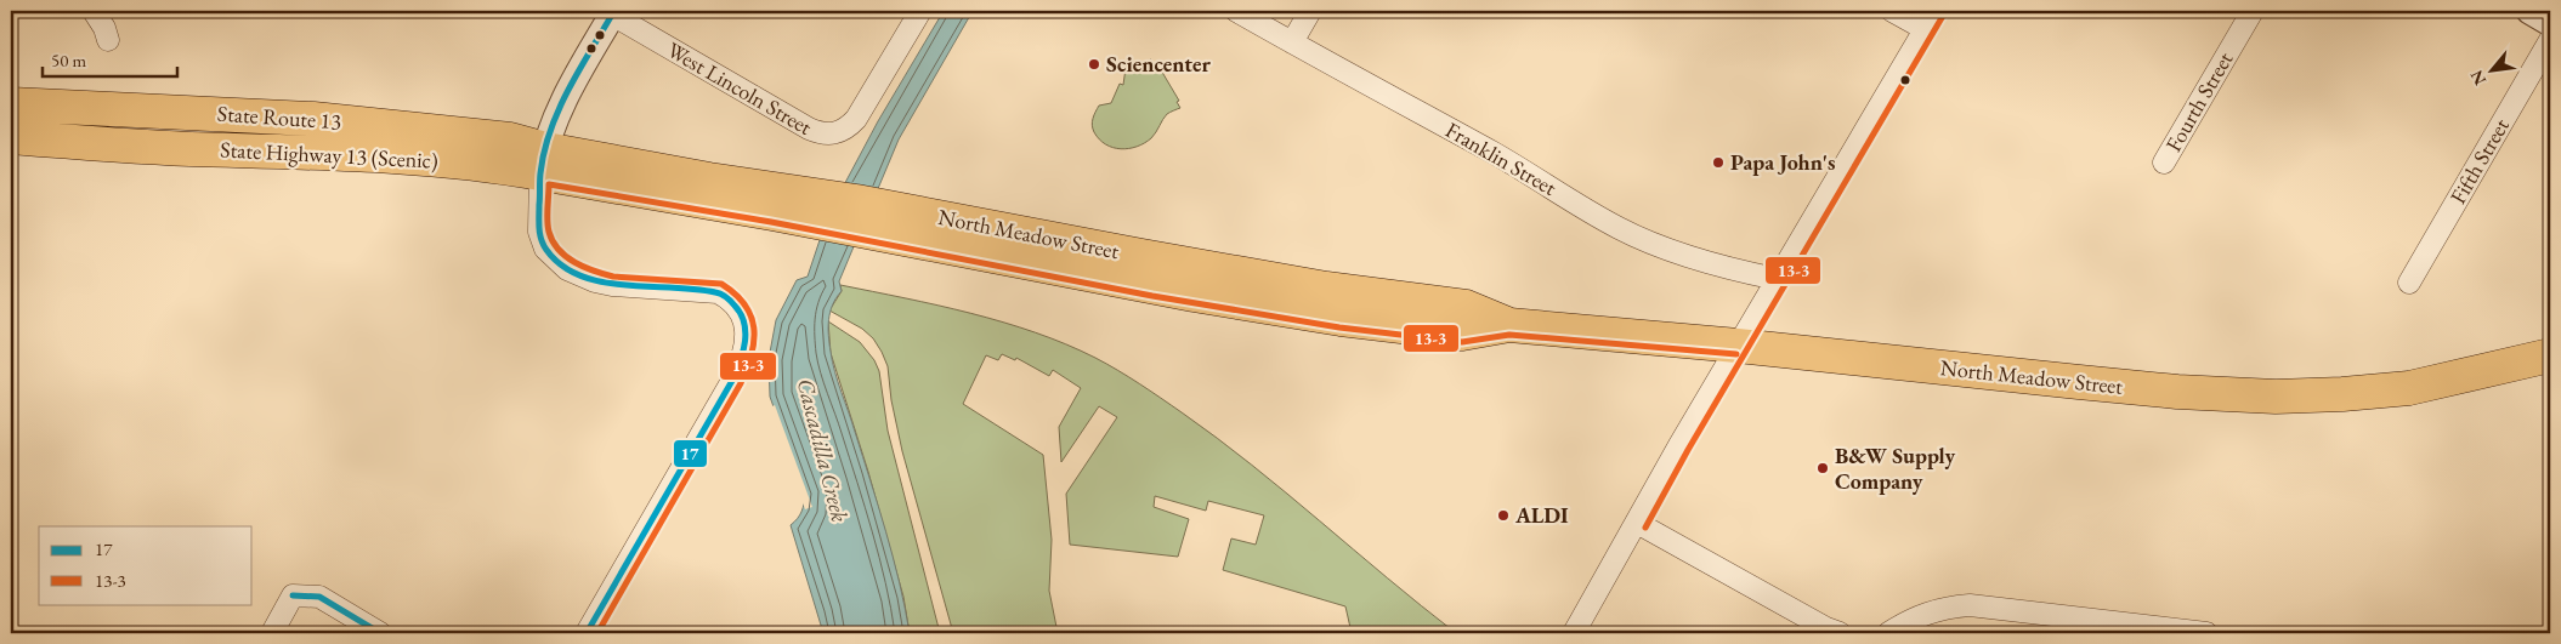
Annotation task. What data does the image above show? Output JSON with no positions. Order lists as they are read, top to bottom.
{
  "streets": {
    "highway": ["State Route 13", "State Highway 13 (Scenic)", "North Meadow Street"],
    "street": [
      "West Lincoln Street",
      "Fourth Street",
      "Franklin Street",
      "Fifth Street"
    ]
  },
  "crossings": [
    ["State Route 13", "State Highway 13 (Scenic)"],
    ["State Route 13", "North Meadow Street"],
    ["State Highway 13 (Scenic)", "North Meadow Street"]
  ],
  "water": ["Cascadilla Creek"],
  "places": [
    "Sciencenter",
    "Papa John's",
    "B&W Supply Company",
    "ALDI"
  ],
  "lines": ["transit line 17", "transit line 13-3"],
  "legend": ["17", "13-3"],
  "scale_bar": "50 m",
  "north": "bottom left"
}
